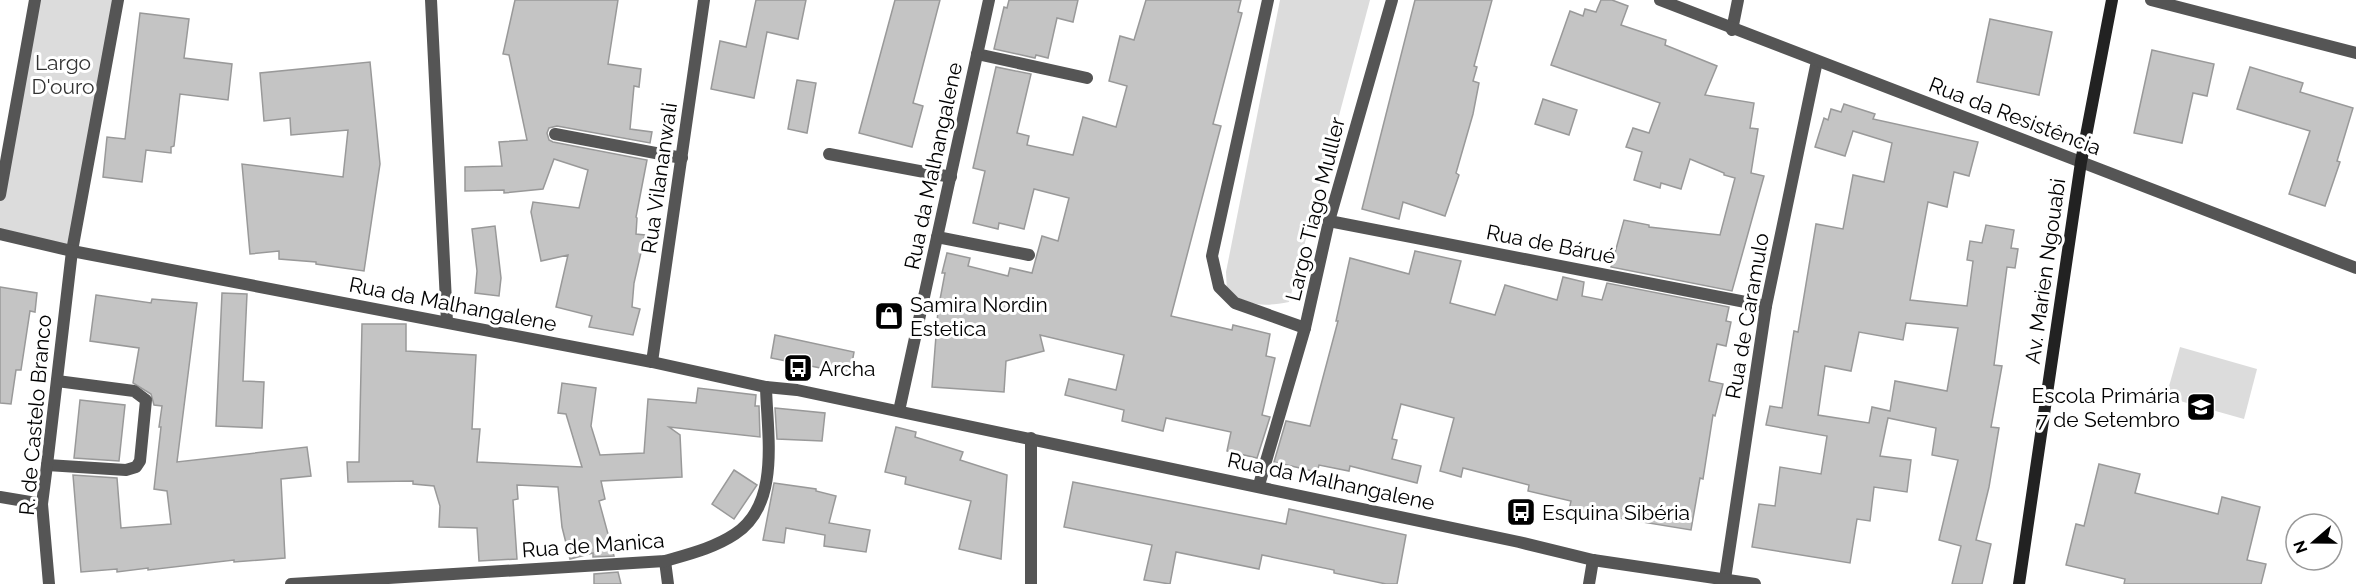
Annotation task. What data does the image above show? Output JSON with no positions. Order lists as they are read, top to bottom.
{
  "streets": {
    "main road": ["Av. Marien Ngouabi"],
    "street": [
      "Rua da Resistência",
      "Rua da Malhangalene",
      "Rua Vilananwali",
      "Largo Tiago Mulller",
      "Rua de Bárué",
      "Rua de Caramulo",
      "R. de Castelo Branco",
      "Rua de Manica"
    ]
  },
  "crossings": [
    ["Rua da Resistência", "Av. Marien Ngouabi"],
    ["Rua da Resistência", "Rua de Caramulo"],
    ["Rua da Malhangalene", "Rua Vilananwali"],
    ["Rua da Malhangalene", "Rua de Caramulo"],
    ["Rua da Malhangalene", "R. de Castelo Branco"],
    ["Rua da Malhangalene", "Rua de Manica"],
    ["Largo Tiago Mulller", "Rua de Bárué"],
    ["Rua de Bárué", "Rua de Caramulo"]
  ],
  "parks": ["Largo D'ouro"],
  "places": {
    "shop": ["Samira Nordin Estetica"],
    "bus stop": ["Archa", "Esquina Sibéria"],
    "school or university": ["Escola Primária 7 de Setembro"]
  },
  "north": "left"
}
